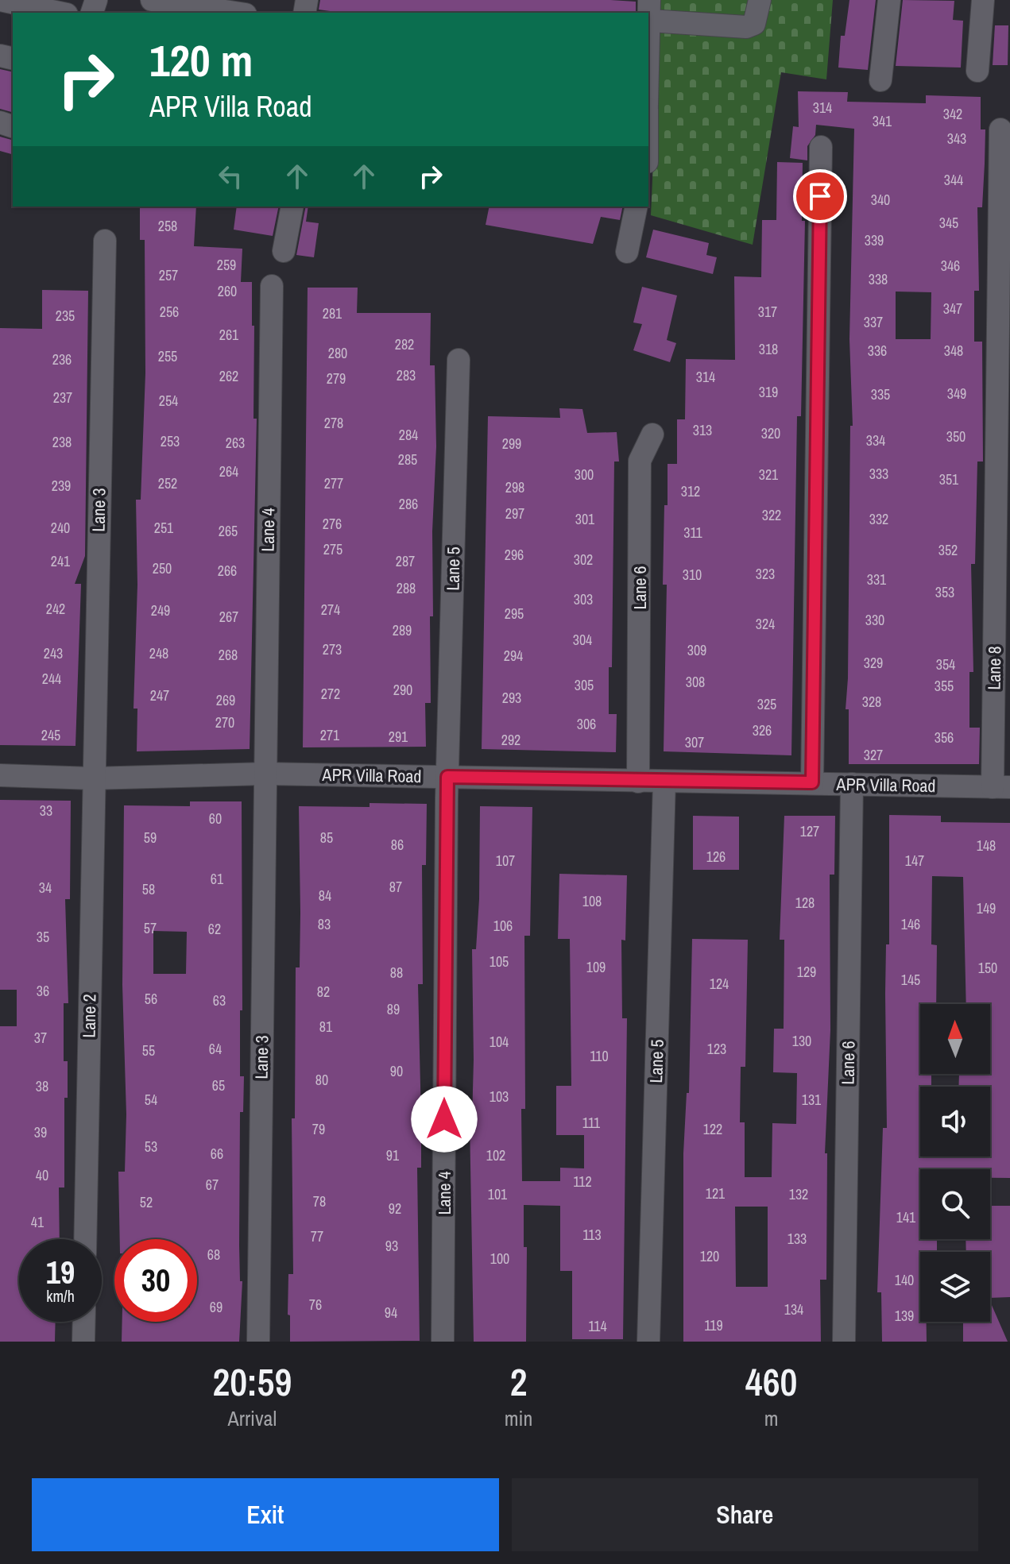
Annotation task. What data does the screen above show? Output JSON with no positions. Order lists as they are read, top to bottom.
{
  "streets": {
    "street": [
      "Lane 3",
      "Lane 4",
      "Lane 5",
      "Lane 6",
      "Lane 8",
      "APR Villa Road",
      "Lane 2"
    ]
  },
  "crossings": [
    ["Lane 3", "Lane 4"],
    ["Lane 3", "APR Villa Road"],
    ["Lane 3", "Lane 2"],
    ["Lane 4", "Lane 5"],
    ["Lane 4", "APR Villa Road"],
    ["Lane 5", "APR Villa Road"],
    ["Lane 6", "APR Villa Road"],
    ["Lane 8", "APR Villa Road"],
    ["APR Villa Road", "Lane 2"]
  ],
  "house_numbers": [
    "314",
    "342",
    "341",
    "343",
    "344",
    "340",
    "345",
    "258",
    "339",
    "259",
    "346",
    "257",
    "338",
    "260",
    "347",
    "256",
    "317",
    "281",
    "235",
    "337",
    "261",
    "282",
    "318",
    "336",
    "348",
    "280",
    "255",
    "236",
    "283",
    "262",
    "314",
    "279",
    "319",
    "349",
    "335",
    "237",
    "254",
    "278",
    "313",
    "320",
    "284",
    "350",
    "334",
    "253",
    "238",
    "263",
    "299",
    "285",
    "264",
    "333",
    "300",
    "321",
    "351",
    "252",
    "277",
    "239",
    "298",
    "312",
    "286",
    "297",
    "322",
    "301",
    "332",
    "276",
    "240",
    "251",
    "265",
    "311",
    "275",
    "352",
    "296",
    "302",
    "241",
    "287",
    "250",
    "266",
    "323",
    "310",
    "331",
    "288",
    "353",
    "303",
    "242",
    "274",
    "249",
    "295",
    "267",
    "330",
    "324",
    "289",
    "304",
    "273",
    "309",
    "243",
    "248",
    "268",
    "294",
    "329",
    "354",
    "244",
    "308",
    "305",
    "355",
    "290",
    "272",
    "247",
    "293",
    "269",
    "328",
    "325",
    "270",
    "306",
    "326",
    "245",
    "271",
    "291",
    "356",
    "292",
    "307",
    "327",
    "33",
    "60",
    "127",
    "59",
    "85",
    "86",
    "148",
    "126",
    "107",
    "147",
    "61",
    "87",
    "34",
    "58",
    "84",
    "108",
    "128",
    "149",
    "83",
    "146",
    "106",
    "57",
    "62",
    "35",
    "105",
    "109",
    "150",
    "129",
    "88",
    "145",
    "124",
    "36",
    "82",
    "56",
    "63",
    "89",
    "81",
    "37",
    "130",
    "104",
    "64",
    "123",
    "55",
    "110",
    "90",
    "80",
    "65",
    "38",
    "103",
    "54",
    "131",
    "111",
    "79",
    "122",
    "39",
    "53",
    "66",
    "91",
    "102",
    "40",
    "112",
    "67",
    "121",
    "101",
    "132",
    "78",
    "52",
    "92",
    "141",
    "41",
    "113",
    "77",
    "133",
    "93",
    "68",
    "120",
    "100",
    "140",
    "76",
    "69",
    "134",
    "94",
    "139",
    "119",
    "114"
  ],
  "north": "top",
  "page": {
    "turn": ["120 m", "APR Villa Road"],
    "speed": "19 km/h",
    "limit": "30",
    "eta": [
      "20:59",
      "Arrival",
      "2",
      "min",
      "460",
      "m"
    ],
    "buttons": ["Exit", "Share"]
  }
}
